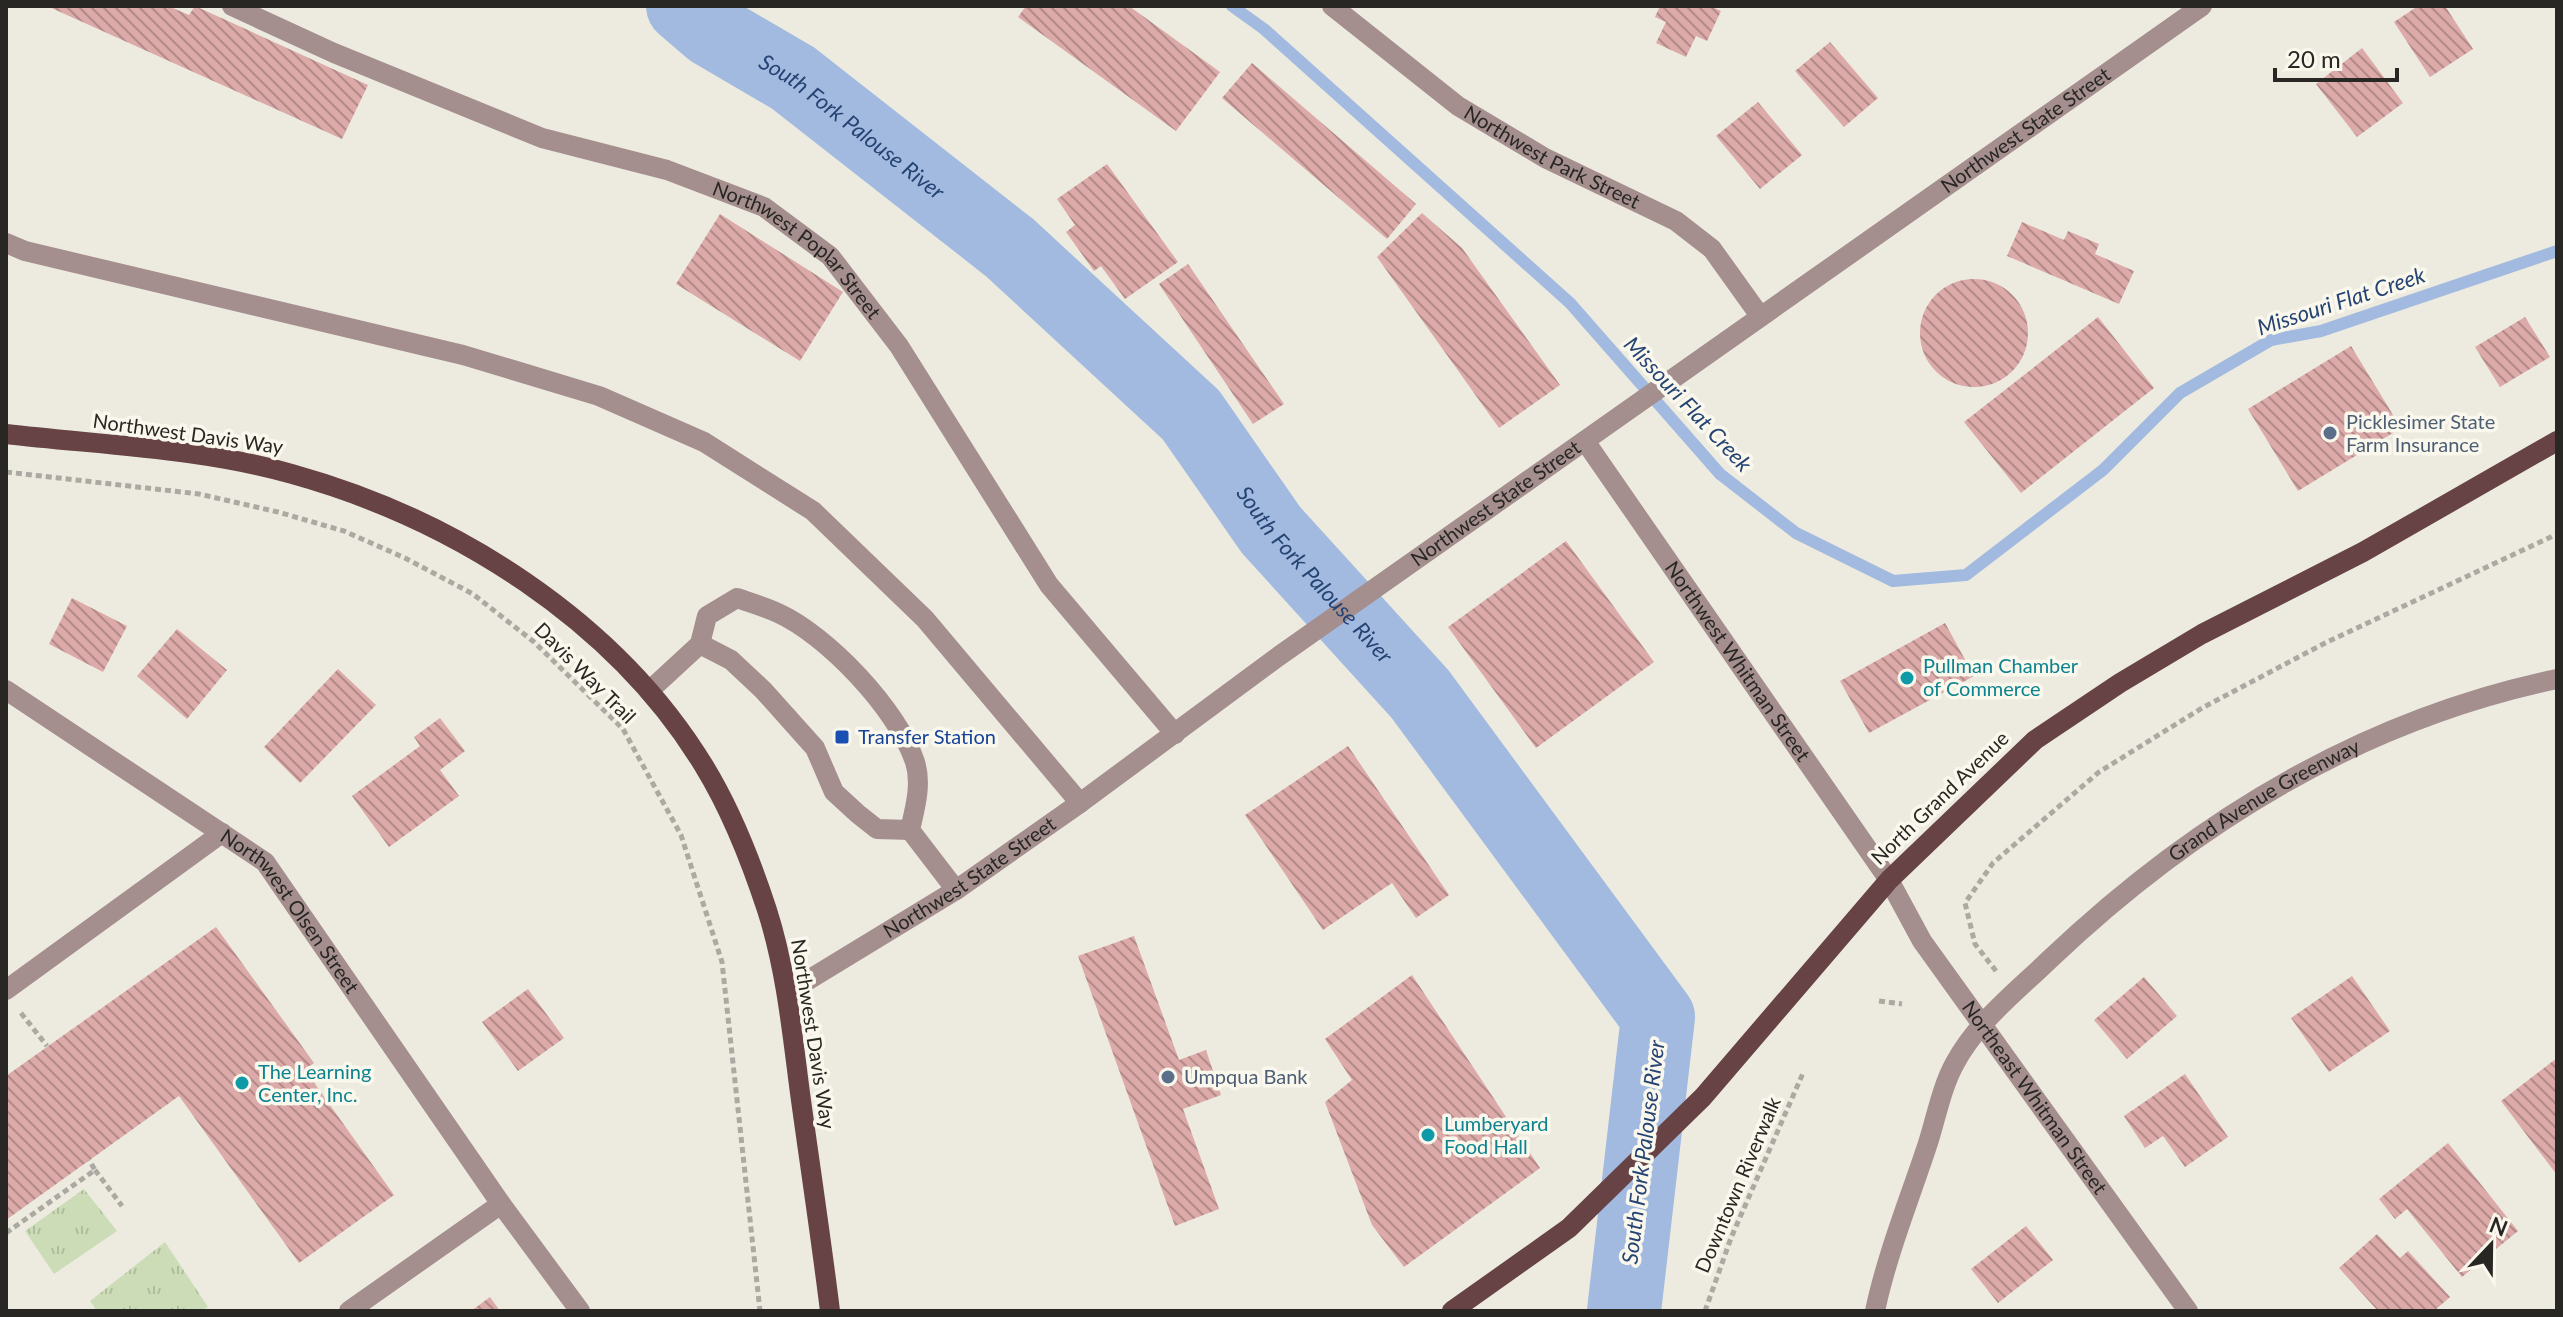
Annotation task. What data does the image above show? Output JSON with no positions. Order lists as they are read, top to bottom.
{
  "streets": {
    "main road": ["Northwest Davis Way", "North Grand Avenue"],
    "street": [
      "Northwest State Street",
      "Northwest Park Street",
      "Northwest Poplar Street",
      "Northwest Whitman Street",
      "Grand Avenue Greenway",
      "Northwest Olsen Street",
      "Northeast Whitman Street"
    ],
    "path": ["Davis Way Trail", "Downtown Riverwalk"]
  },
  "crossings": [
    ["Northwest State Street", "Northwest Park Street"],
    ["Northwest State Street", "Northwest Poplar Street"],
    ["Northwest State Street", "Northwest Davis Way"],
    ["Northwest State Street", "Northwest Whitman Street"],
    ["Northwest Whitman Street", "North Grand Avenue"],
    ["Northwest Whitman Street", "Northeast Whitman Street"],
    ["North Grand Avenue", "Northeast Whitman Street"],
    ["Grand Avenue Greenway", "Northeast Whitman Street"]
  ],
  "water": ["South Fork Palouse River", "Missouri Flat Creek"],
  "places": {
    "other": [
      "Picklesimer State Farm Insurance",
      "Pullman Chamber of Commerce",
      "Umpqua Bank",
      "The Learning Center, Inc.",
      "Lumberyard Food Hall"
    ],
    "transit": ["Transfer Station"]
  },
  "scale_bar": "20 m",
  "north": "top"
}
